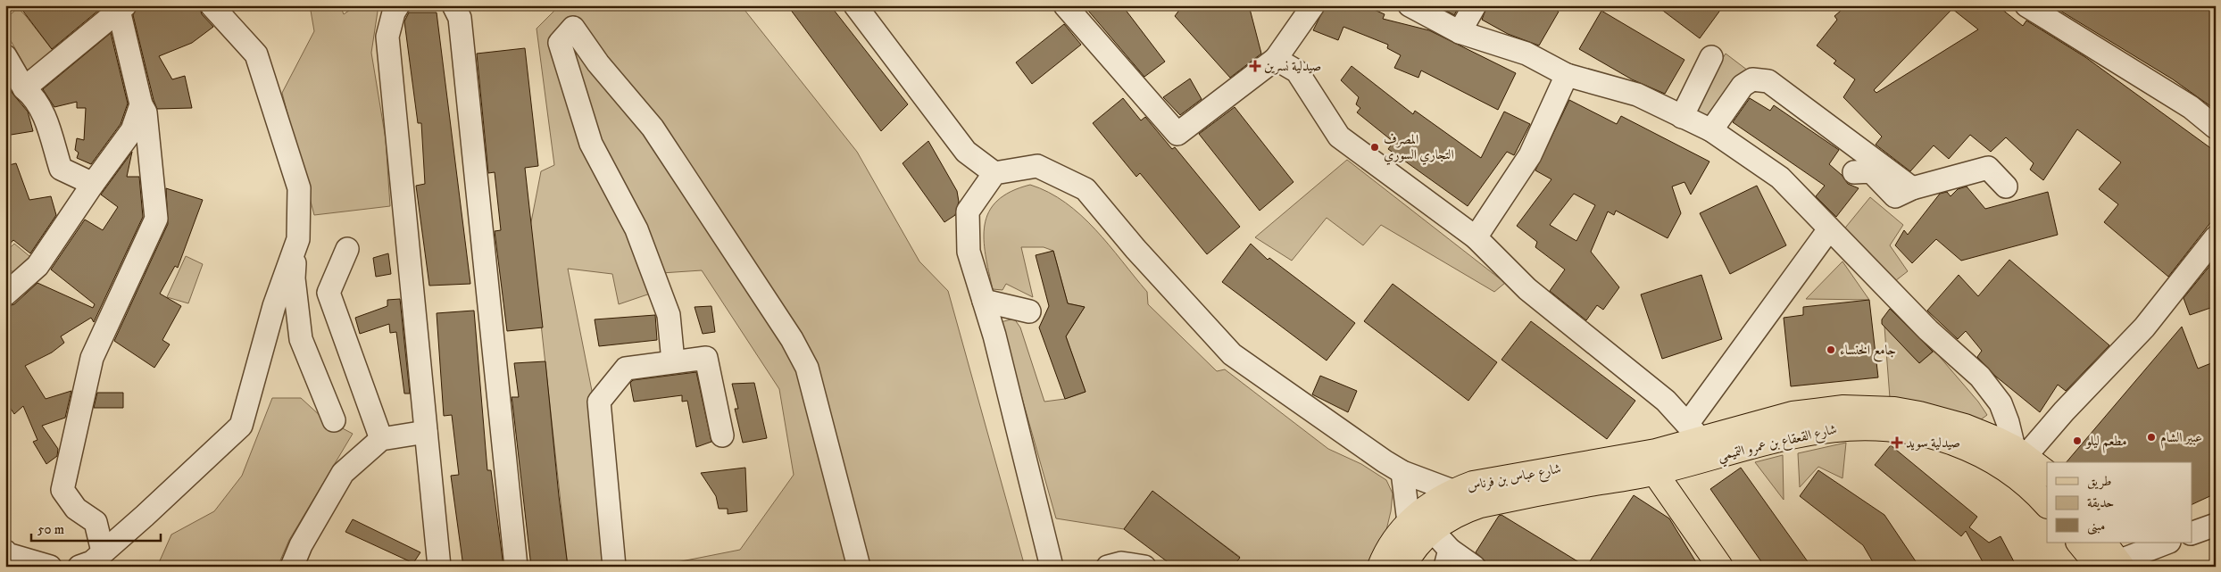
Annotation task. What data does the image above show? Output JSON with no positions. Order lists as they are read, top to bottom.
{
  "streets": {
    "main road": ["شارع القعقاع بن عمرو التميمي", "شارع عباس بن فرناس"]
  },
  "crossings": [
    ["شارع القعقاع بن عمرو التميمي", "شارع عباس بن فرناس"]
  ],
  "places": {
    "health": ["صيدلية نسرين", "صيدلية سويد"],
    "other": [
      "المصرف التجاري السوري",
      "جامع الخنساء",
      "عبير الشام",
      "مطعم ليلو"
    ]
  },
  "legend": ["طريق", "حديقة", "مبنى"],
  "scale_bar": "50 m"
}
